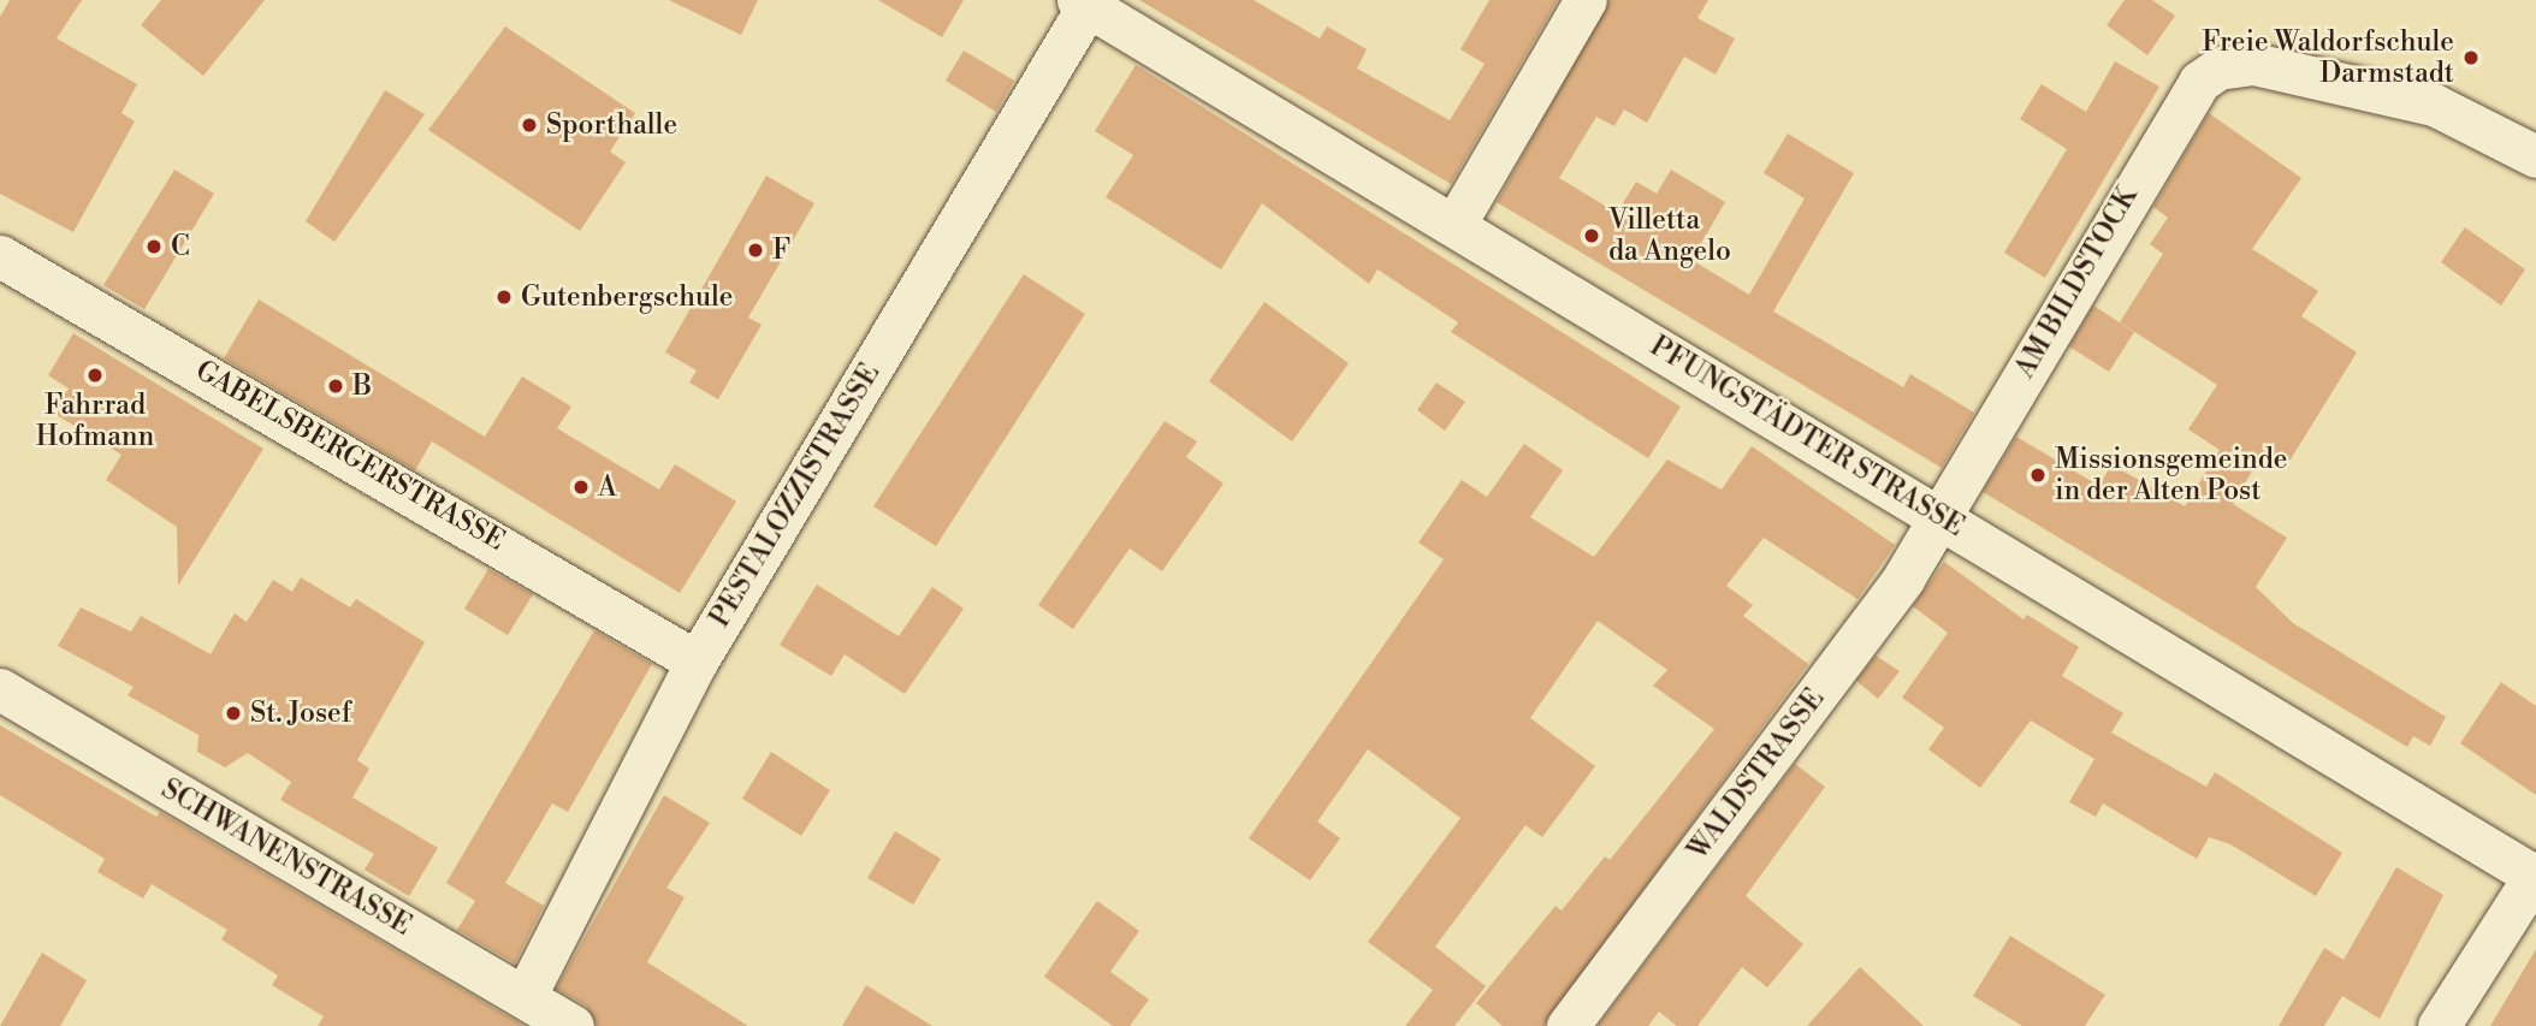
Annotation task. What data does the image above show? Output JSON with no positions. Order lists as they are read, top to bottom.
{
  "streets": {
    "street": [
      "AM BILDSTOCK",
      "PFUNGSTÄDTER STRASSE",
      "GABELSBERGERSTRASSE",
      "PESTALOZZISTRASSE",
      "WALDSTRASSE",
      "SCHWANENSTRASSE"
    ]
  },
  "crossings": [
    ["AM BILDSTOCK", "PFUNGSTÄDTER STRASSE"],
    ["AM BILDSTOCK", "WALDSTRASSE"],
    ["PFUNGSTÄDTER STRASSE", "PESTALOZZISTRASSE"],
    ["PFUNGSTÄDTER STRASSE", "WALDSTRASSE"],
    ["GABELSBERGERSTRASSE", "PESTALOZZISTRASSE"],
    ["PESTALOZZISTRASSE", "SCHWANENSTRASSE"]
  ],
  "places": [
    "Freie Waldorfschule Darmstadt",
    "Sporthalle",
    "Villetta da Angelo",
    "C",
    "F",
    "Gutenbergschule",
    "Fahrrad Hofmann",
    "B",
    "Missionsgemeinde in der Alten Post",
    "A",
    "St. Josef"
  ]
}
